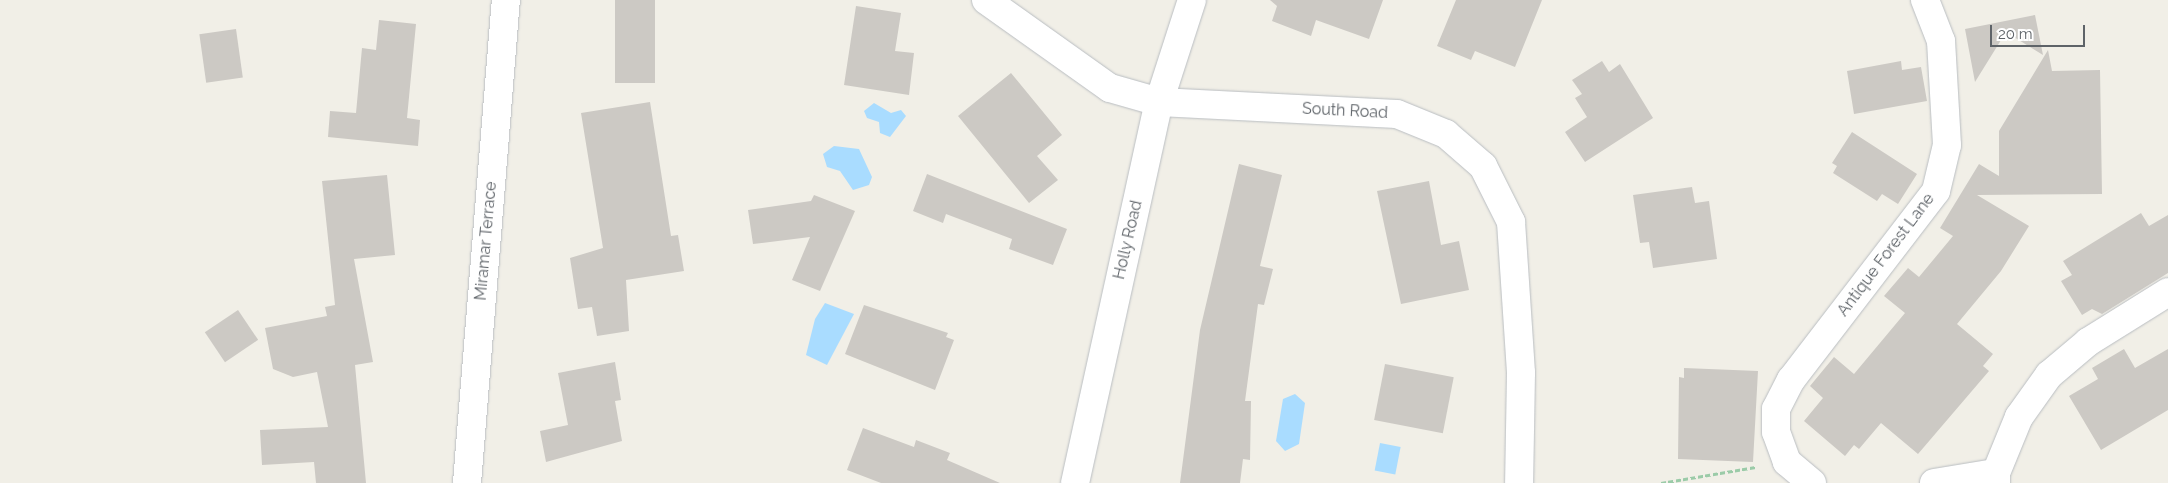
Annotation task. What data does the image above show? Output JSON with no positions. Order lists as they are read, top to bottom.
{
  "streets": {
    "street": [
      "South Road",
      "Holly Road",
      "Miramar Terrace",
      "Antique Forest Lane"
    ]
  },
  "crossings": [
    ["South Road", "Holly Road"]
  ],
  "scale_bar": "20 m"
}
